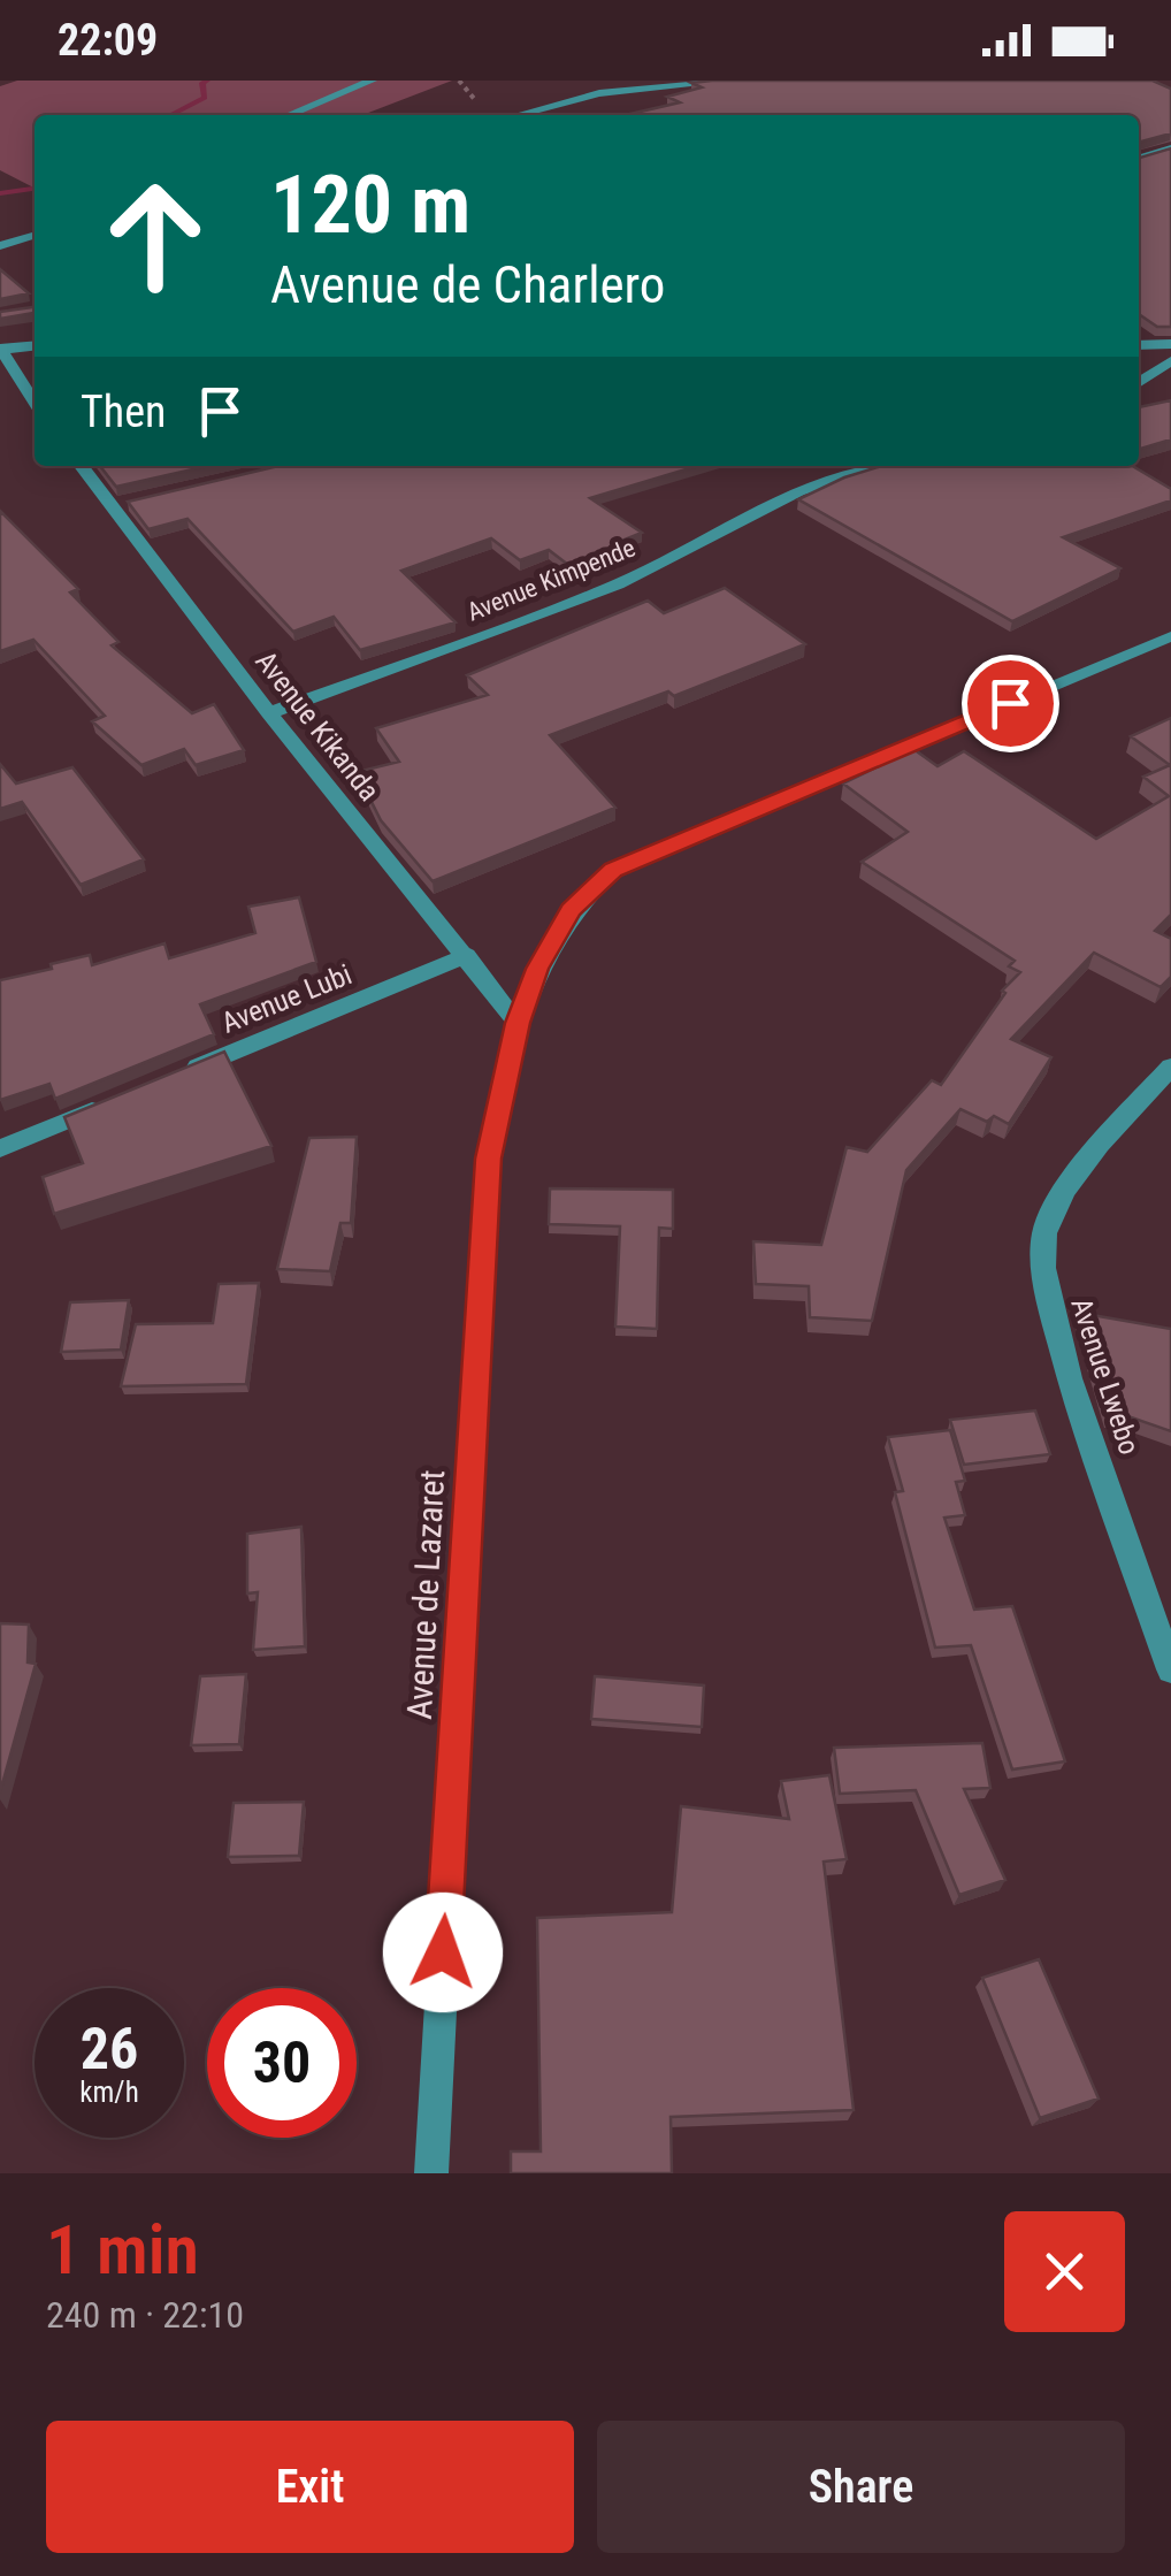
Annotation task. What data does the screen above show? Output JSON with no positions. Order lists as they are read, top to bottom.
{
  "streets": {
    "street": [
      "Avenue Kimpende",
      "Avenue Kikanda",
      "Avenue Lubi",
      "Avenue Lwebo",
      "Avenue de Lazaret"
    ]
  },
  "crossings": [
    ["Avenue Kimpende", "Avenue Kikanda"],
    ["Avenue Kikanda", "Avenue Lubi"],
    ["Avenue Kikanda", "Avenue de Lazaret"]
  ],
  "page": {
    "status": "22:09",
    "turn": ["120 m", "Avenue de Charlero"],
    "then": "Then",
    "speed": "26 km/h",
    "limit": "30",
    "heading": ["1 min", "240 m · 22:10"],
    "buttons": ["Exit", "Share"]
  }
}
